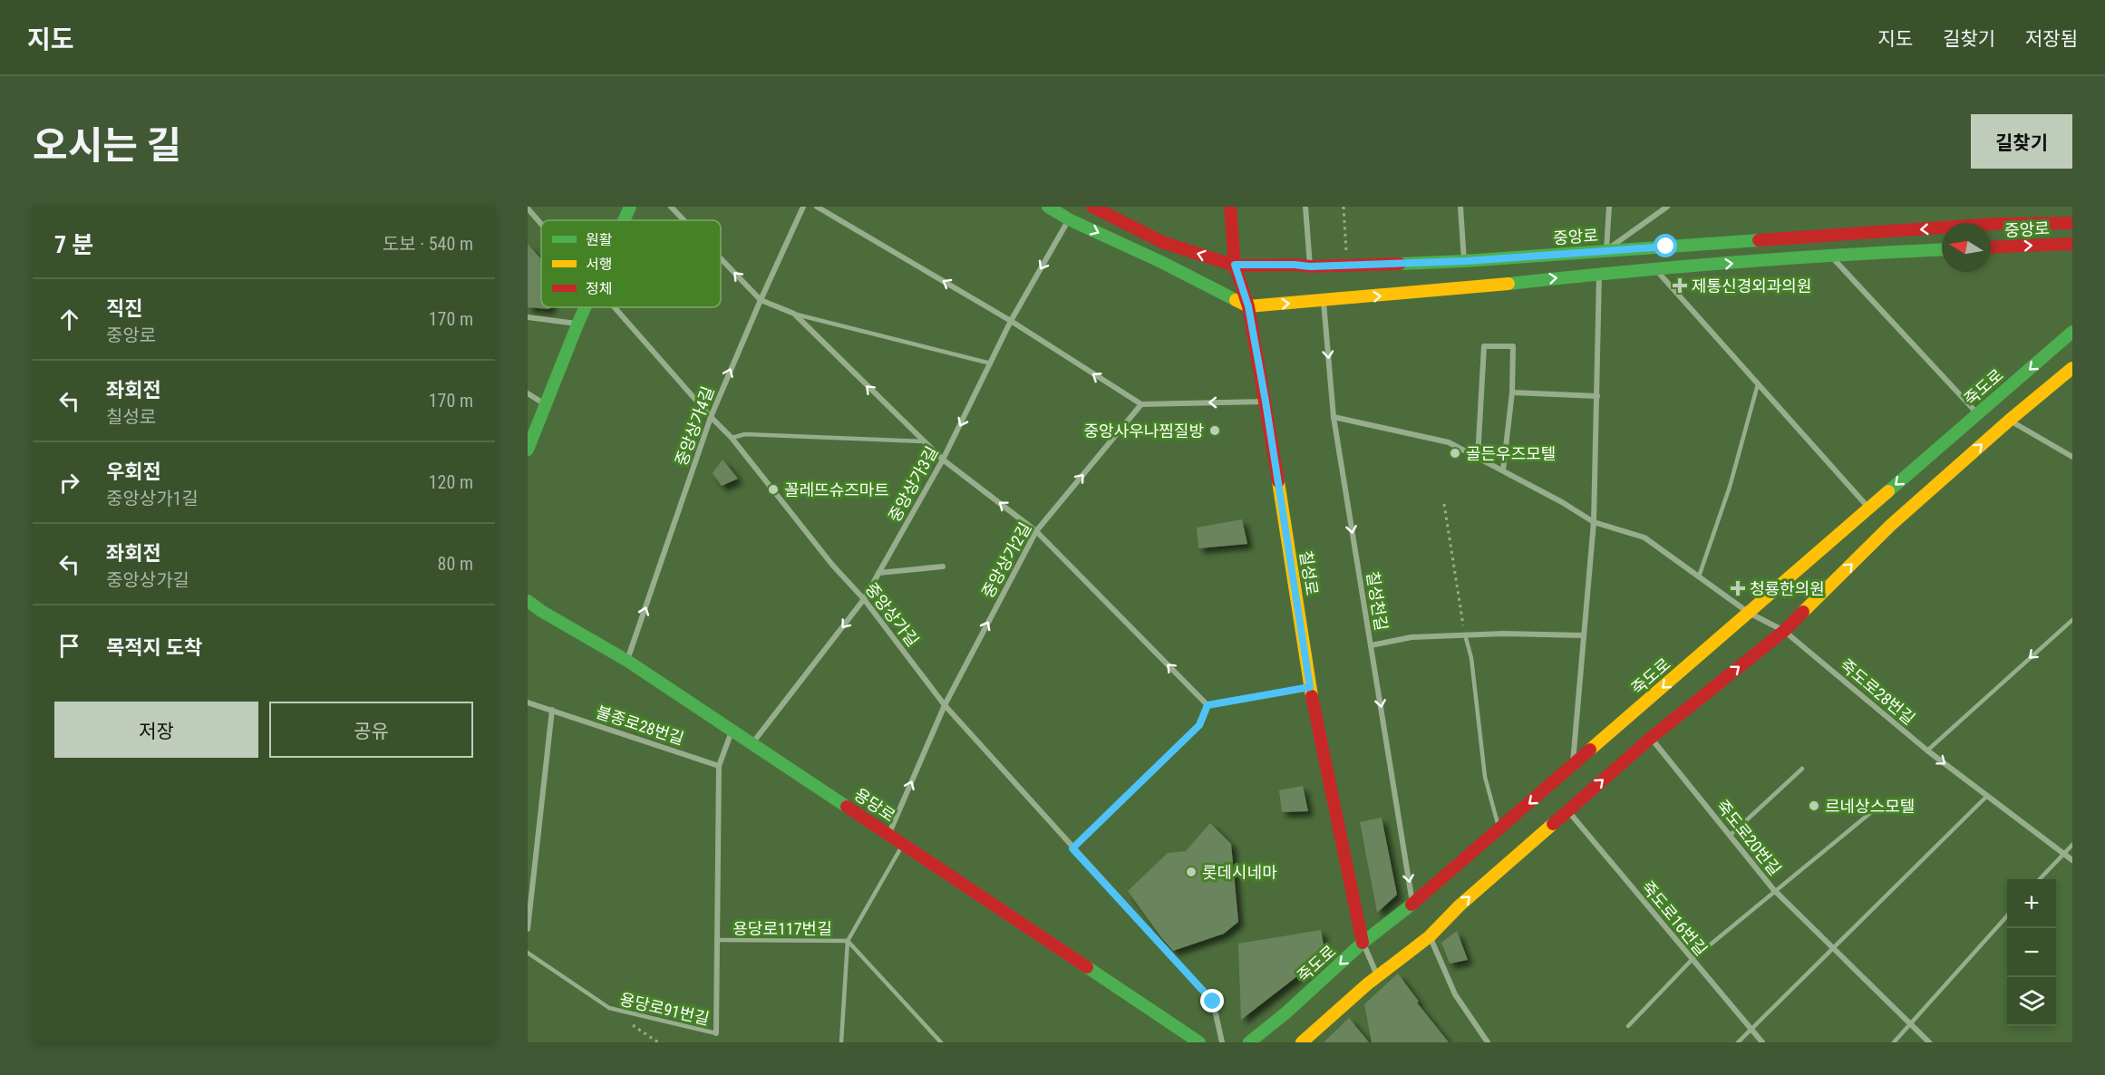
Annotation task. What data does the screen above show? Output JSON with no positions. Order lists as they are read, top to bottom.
{
  "streets": {
    "main road": [
      "중앙로",
      "죽도로",
      "칠성로",
      "용당로"
    ],
    "street": [
      "중앙상가4길",
      "중앙상가3길",
      "중앙상가2길",
      "칠성천길",
      "중앙상가길",
      "죽도로28번길",
      "불종로28번길",
      "죽도로20번길",
      "죽도로16번길"
    ],
    "lane": ["용당로117번길", "용당로91번길"]
  },
  "crossings": [
    ["중앙로", "칠성로"],
    ["죽도로", "칠성로"],
    ["죽도로", "칠성천길"],
    ["죽도로", "죽도로28번길"],
    ["중앙상가4길", "중앙상가길"],
    ["중앙상가4길", "용당로"],
    ["중앙상가3길", "중앙상가길"],
    ["중앙상가3길", "용당로"],
    ["중앙상가2길", "중앙상가길"],
    ["중앙상가2길", "용당로"],
    ["칠성천길", "죽도로28번길"]
  ],
  "one_way": [
    "중앙상가4길",
    "중앙상가3길",
    "중앙상가2길",
    "칠성천길"
  ],
  "places": {
    "health": ["제통신경외과의원", "청룡한의원"],
    "other": [
      "중앙사우나찜질방",
      "골든우즈모텔",
      "꼴레뜨슈즈마트",
      "르네상스모텔",
      "롯데시네마"
    ]
  },
  "legend": ["원활", "서행", "정체"],
  "north": "left",
  "page": {
    "header": "지도",
    "nav": ["지도", "길찾기", "저장됨"],
    "title": "오시는 길",
    "buttons": [
      "길찾기",
      ["저장", "공유"]
    ],
    "heading": ["7 분", "도보 · 540 m"],
    "list": [
      ["직진", "중앙로", "170 m"],
      ["좌회전", "칠성로", "170 m"],
      ["우회전", "중앙상가1길", "120 m"],
      ["좌회전", "중앙상가길", "80 m"],
      "목적지 도착"
    ],
    "map_buttons": ["+", "−"]
  }
}
